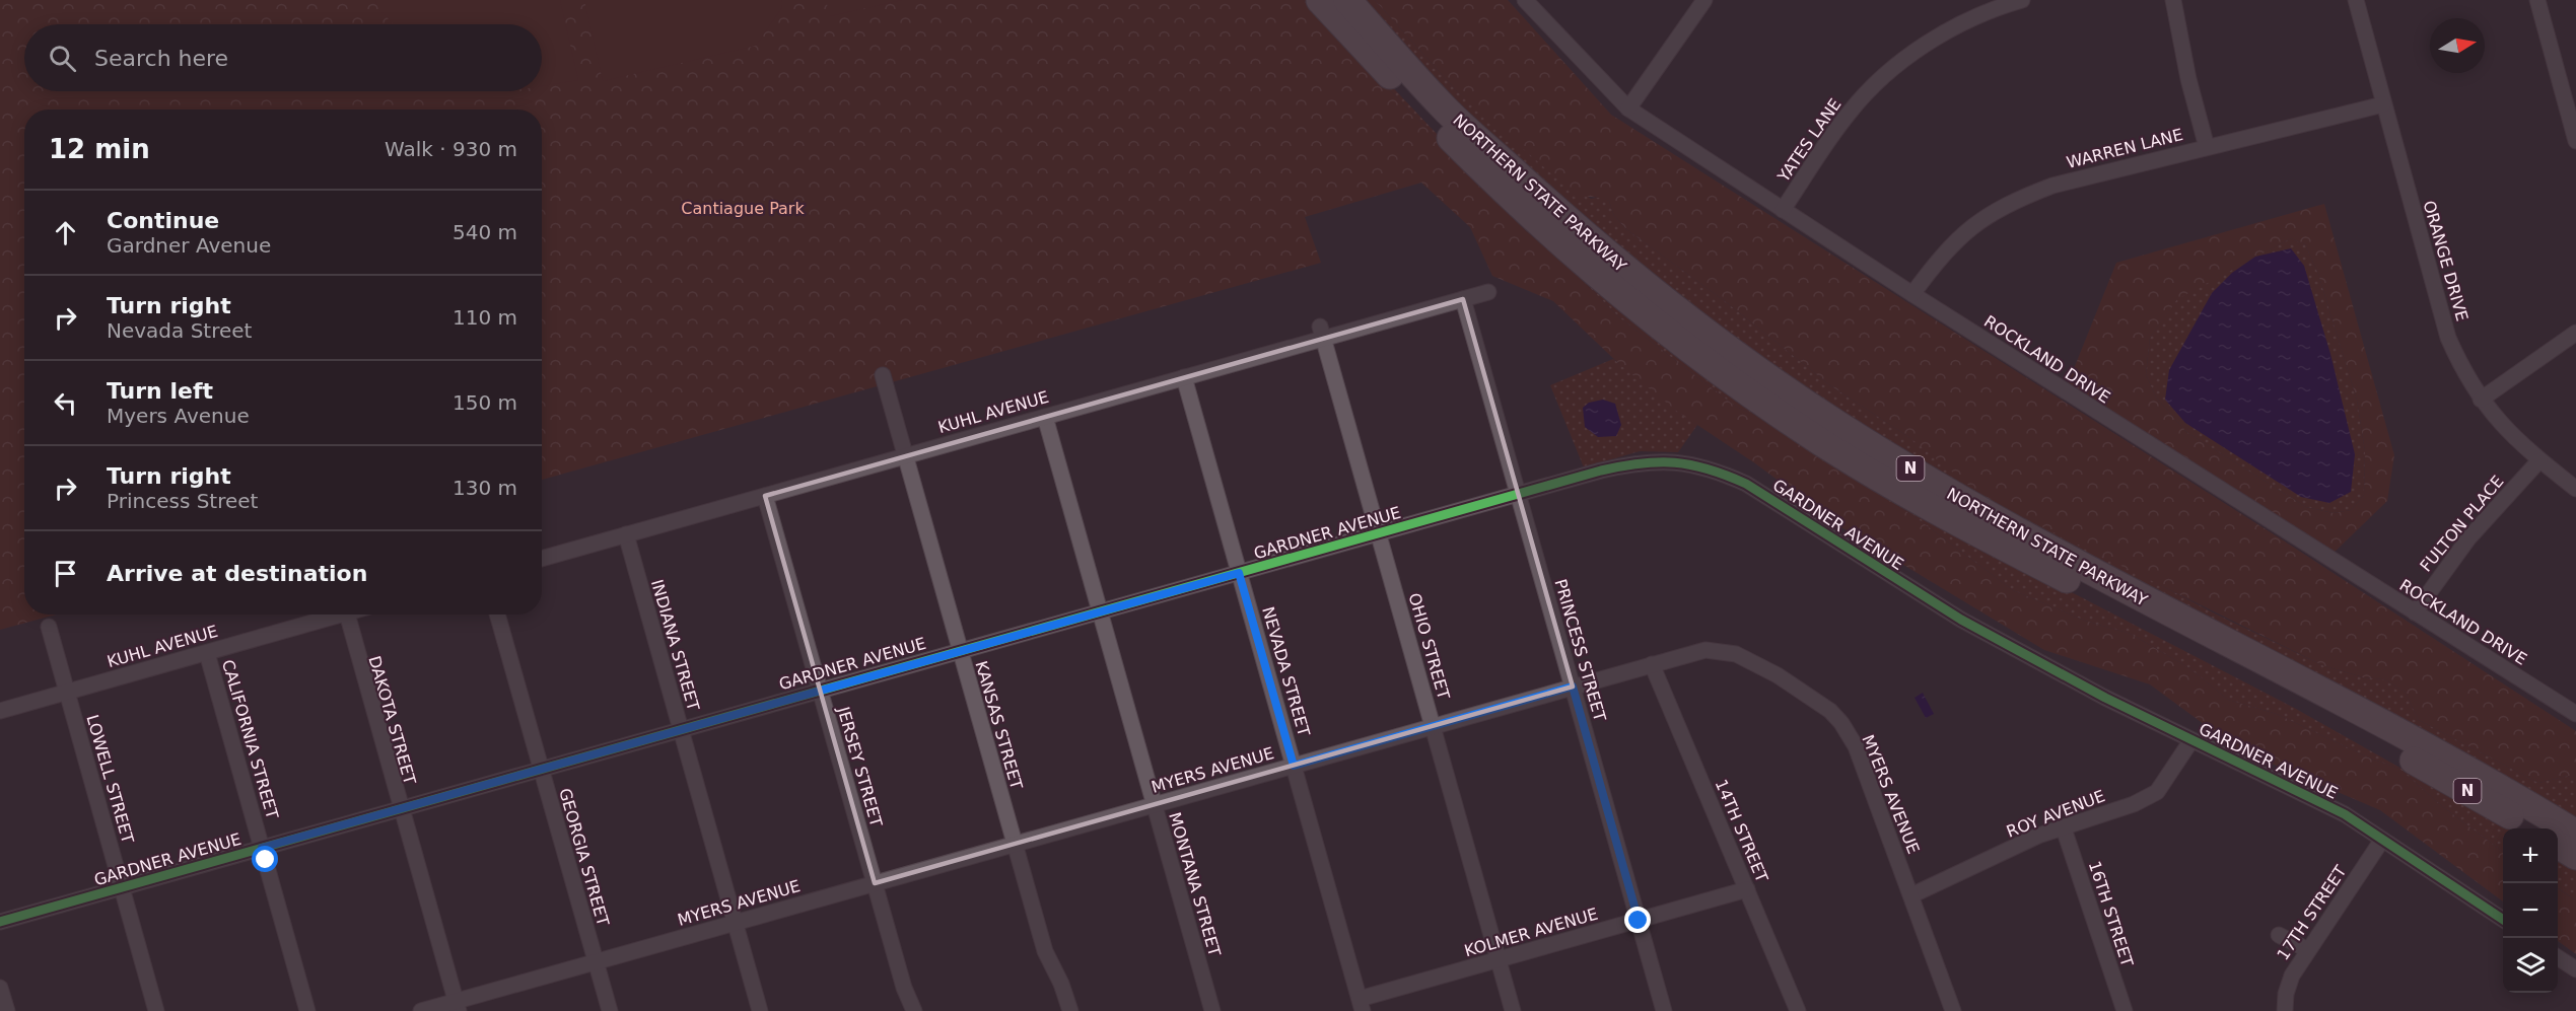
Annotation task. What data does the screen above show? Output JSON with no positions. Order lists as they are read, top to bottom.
{
  "streets": {
    "highway": ["NORTHERN STATE PARKWAY", "N"],
    "street": [
      "YATES LANE",
      "WARREN LANE",
      "ORANGE DRIVE",
      "ROCKLAND DRIVE",
      "KUHL AVENUE",
      "FULTON PLACE",
      "GARDNER AVENUE",
      "INDIANA STREET",
      "OHIO STREET",
      "PRINCESS STREET",
      "NEVADA STREET",
      "DAKOTA STREET",
      "KANSAS STREET",
      "CALIFORNIA STREET",
      "JERSEY STREET",
      "MYERS AVENUE",
      "LOWELL STREET",
      "ROY AVENUE",
      "14TH STREET",
      "GEORGIA STREET",
      "MONTANA STREET",
      "17TH STREET",
      "16TH STREET",
      "KOLMER AVENUE"
    ]
  },
  "crossings": [
    ["YATES LANE", "ROCKLAND DRIVE"],
    ["WARREN LANE", "ORANGE DRIVE"],
    ["WARREN LANE", "ROCKLAND DRIVE"],
    ["ORANGE DRIVE", "FULTON PLACE"],
    ["ROCKLAND DRIVE", "FULTON PLACE"],
    ["KUHL AVENUE", "INDIANA STREET"],
    ["KUHL AVENUE", "OHIO STREET"],
    ["KUHL AVENUE", "PRINCESS STREET"],
    ["KUHL AVENUE", "NEVADA STREET"],
    ["KUHL AVENUE", "KANSAS STREET"],
    ["KUHL AVENUE", "CALIFORNIA STREET"],
    ["KUHL AVENUE", "JERSEY STREET"],
    ["KUHL AVENUE", "LOWELL STREET"],
    ["KUHL AVENUE", "MONTANA STREET"],
    ["GARDNER AVENUE", "INDIANA STREET"],
    ["GARDNER AVENUE", "OHIO STREET"],
    ["GARDNER AVENUE", "PRINCESS STREET"],
    ["GARDNER AVENUE", "NEVADA STREET"],
    ["GARDNER AVENUE", "DAKOTA STREET"],
    ["GARDNER AVENUE", "KANSAS STREET"],
    ["GARDNER AVENUE", "CALIFORNIA STREET"],
    ["GARDNER AVENUE", "JERSEY STREET"],
    ["GARDNER AVENUE", "LOWELL STREET"],
    ["GARDNER AVENUE", "ROY AVENUE"],
    ["GARDNER AVENUE", "GEORGIA STREET"],
    ["GARDNER AVENUE", "MONTANA STREET"],
    ["GARDNER AVENUE", "17TH STREET"],
    ["INDIANA STREET", "MYERS AVENUE"],
    ["OHIO STREET", "MYERS AVENUE"],
    ["OHIO STREET", "KOLMER AVENUE"],
    ["PRINCESS STREET", "MYERS AVENUE"],
    ["PRINCESS STREET", "KOLMER AVENUE"],
    ["NEVADA STREET", "MYERS AVENUE"],
    ["NEVADA STREET", "KOLMER AVENUE"],
    ["DAKOTA STREET", "MYERS AVENUE"],
    ["KANSAS STREET", "MYERS AVENUE"],
    ["JERSEY STREET", "MYERS AVENUE"],
    ["MYERS AVENUE", "ROY AVENUE"],
    ["MYERS AVENUE", "14TH STREET"],
    ["MYERS AVENUE", "GEORGIA STREET"],
    ["MYERS AVENUE", "MONTANA STREET"],
    ["ROY AVENUE", "16TH STREET"],
    ["14TH STREET", "KOLMER AVENUE"]
  ],
  "parks": ["Cantiague Park"],
  "north": "right",
  "page": {
    "search": "Search here",
    "heading": ["12 min", "Walk · 930 m"],
    "list": [
      ["Continue", "Gardner Avenue", "540 m"],
      ["Turn right", "Nevada Street", "110 m"],
      ["Turn left", "Myers Avenue", "150 m"],
      ["Turn right", "Princess Street", "130 m"],
      "Arrive at destination"
    ],
    "map_buttons": ["+", "−"]
  }
}
